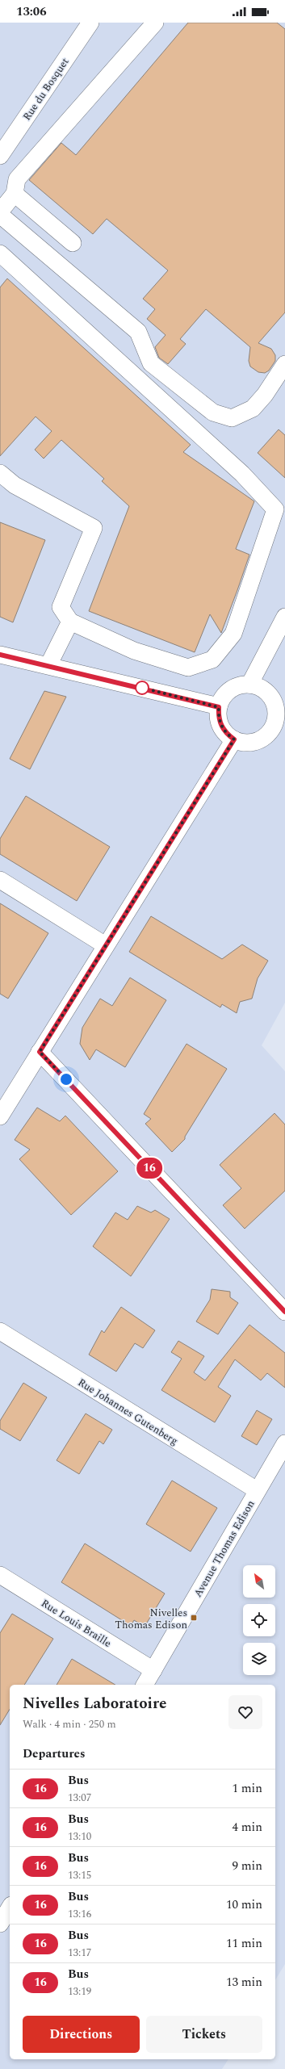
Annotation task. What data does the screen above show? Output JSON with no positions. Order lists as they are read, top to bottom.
{
  "streets": {
    "street": [
      "Rue du Bosquet",
      "Rue Johannes Gutenberg",
      "Avenue Thomas Edison",
      "Rue Louis Braille"
    ]
  },
  "crossings": [
    ["Rue Johannes Gutenberg", "Avenue Thomas Edison"],
    ["Avenue Thomas Edison", "Rue Louis Braille"]
  ],
  "places": {
    "transit": ["Nivelles Thomas Edison"]
  },
  "lines": ["bus line 16"],
  "north": "top left",
  "page": {
    "status": "13:06",
    "on_map": "16",
    "heading": [
      ["Nivelles Laboratoire", "Walk · 4 min · 250 m"],
      "Departures"
    ],
    "list": [
      {
        "mark": "16",
        "name": "Bus",
        "note": "13:07",
        "value": "1 min"
      },
      {
        "mark": "16",
        "name": "Bus",
        "note": "13:10",
        "value": "4 min"
      },
      {
        "mark": "16",
        "name": "Bus",
        "note": "13:15",
        "value": "9 min"
      },
      {
        "mark": "16",
        "name": "Bus",
        "note": "13:16",
        "value": "10 min"
      },
      {
        "mark": "16",
        "name": "Bus",
        "note": "13:17",
        "value": "11 min"
      },
      {
        "mark": "16",
        "name": "Bus",
        "note": "13:19",
        "value": "13 min"
      }
    ],
    "buttons": ["Directions", "Tickets"]
  }
}
